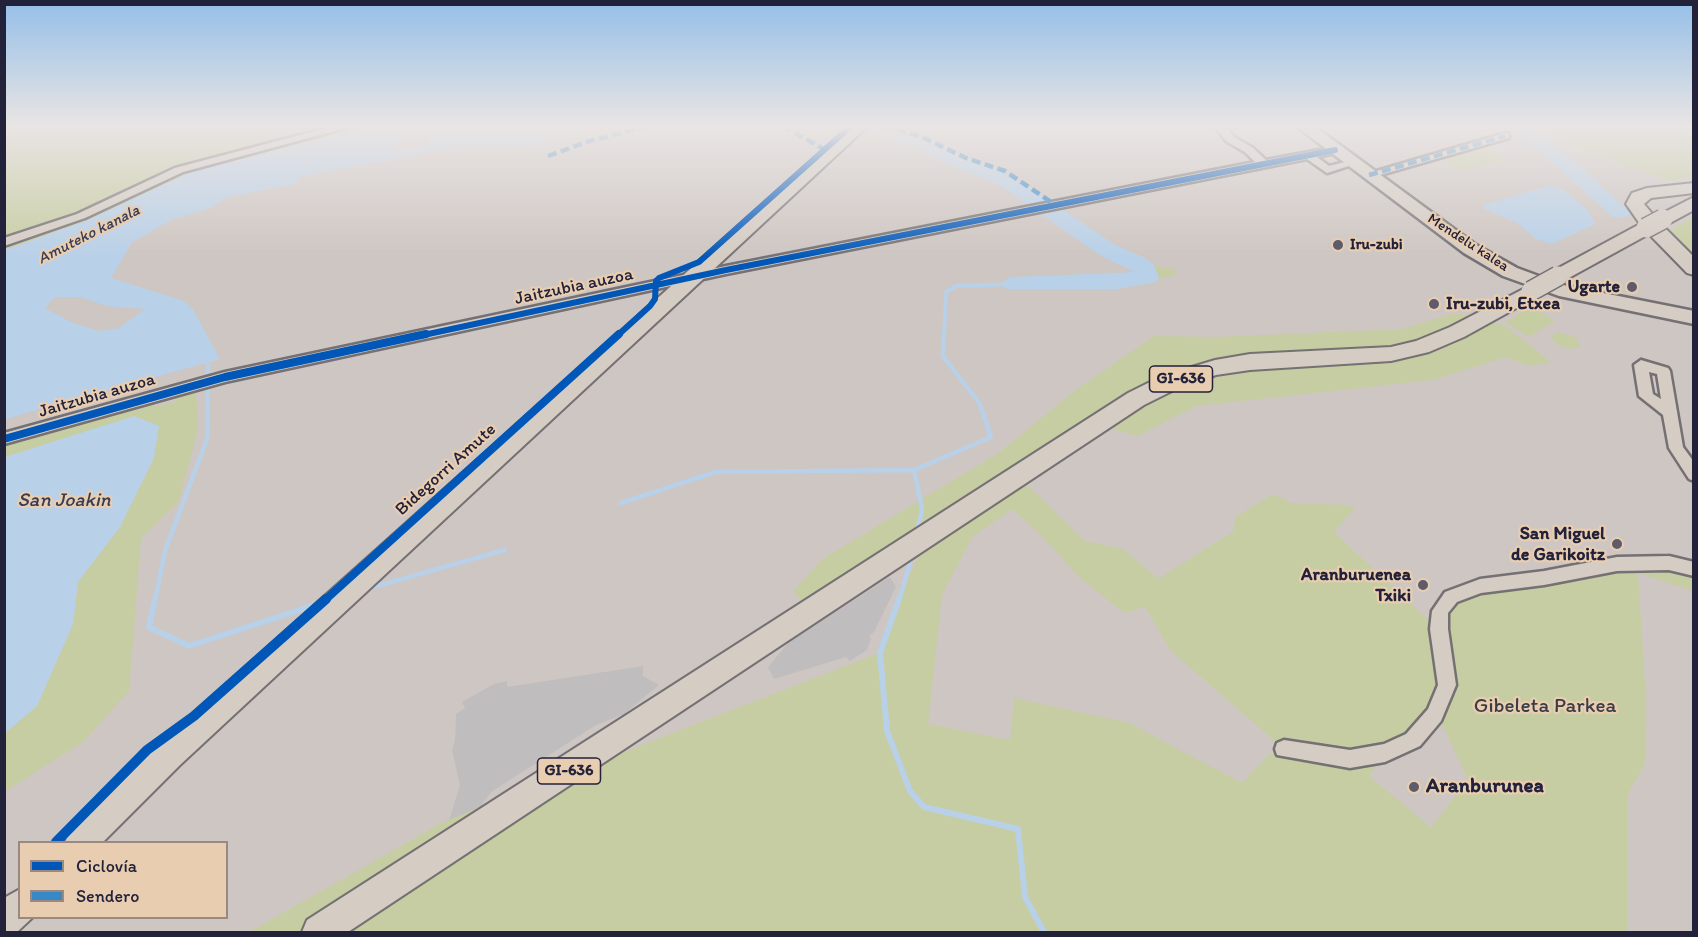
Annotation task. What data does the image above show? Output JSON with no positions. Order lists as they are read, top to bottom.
{
  "streets": {
    "main road": ["Mendelu kalea", "GI-636"],
    "street": ["Jaitzubia auzoa"],
    "cycle path": ["Bidegorri Amute"]
  },
  "water": ["Amuteko kanala", "San Joakin"],
  "parks": ["Gibeleta Parkea"],
  "places": [
    "Iru-zubi",
    "Ugarte",
    "Iru-zubi, Etxea",
    "San Miguel de Garikoitz",
    "Aranburuenea Txiki",
    "Aranburunea"
  ],
  "legend": ["Ciclovía", "Sendero"]
}
